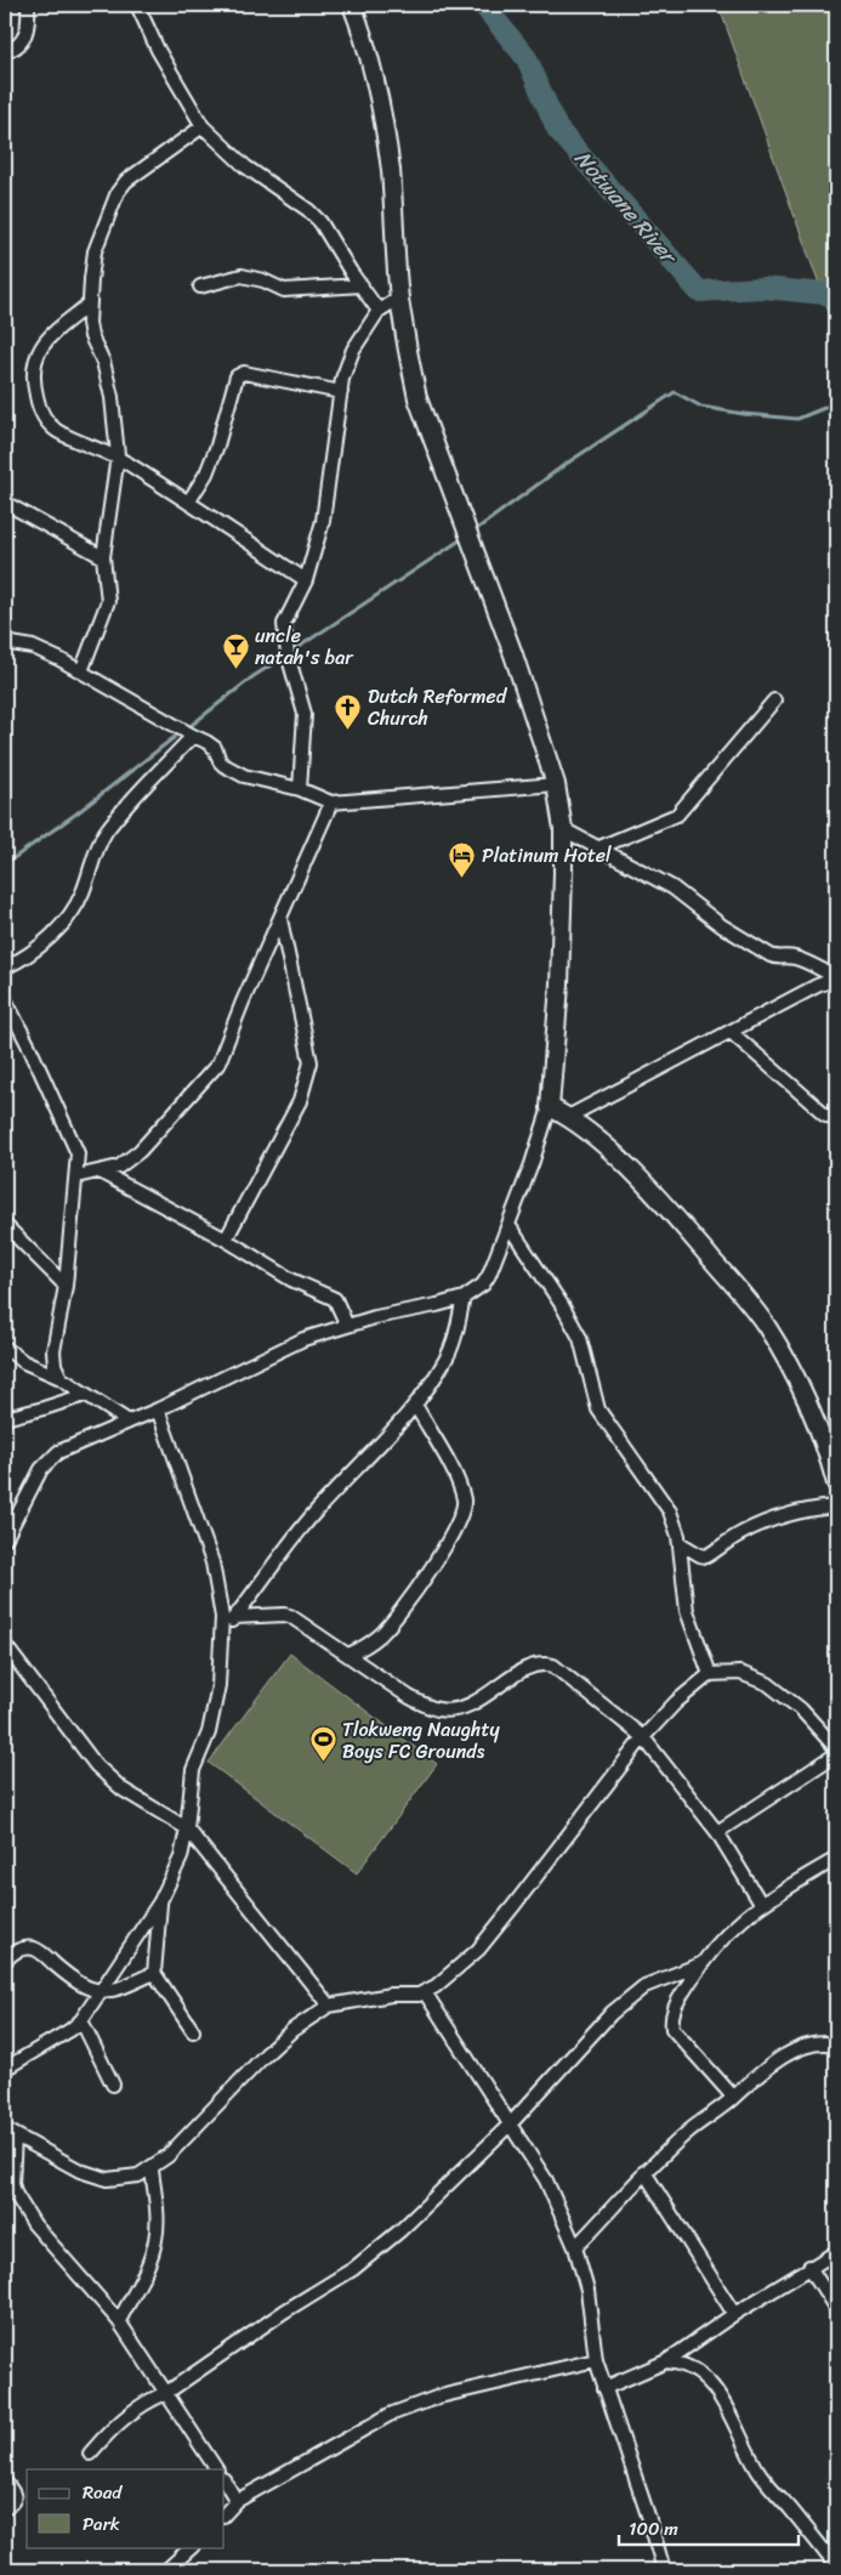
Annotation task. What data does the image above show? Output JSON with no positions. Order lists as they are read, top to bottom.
{
  "water": ["Notwane River"],
  "places": {
    "bar": ["uncle natah's bar"],
    "church": ["Dutch Reformed Church"],
    "hotel": ["Platinum Hotel"],
    "sports": ["Tlokweng Naughty Boys FC Grounds"]
  },
  "legend": ["Road", "Park"],
  "scale_bar": "100 m"
}
